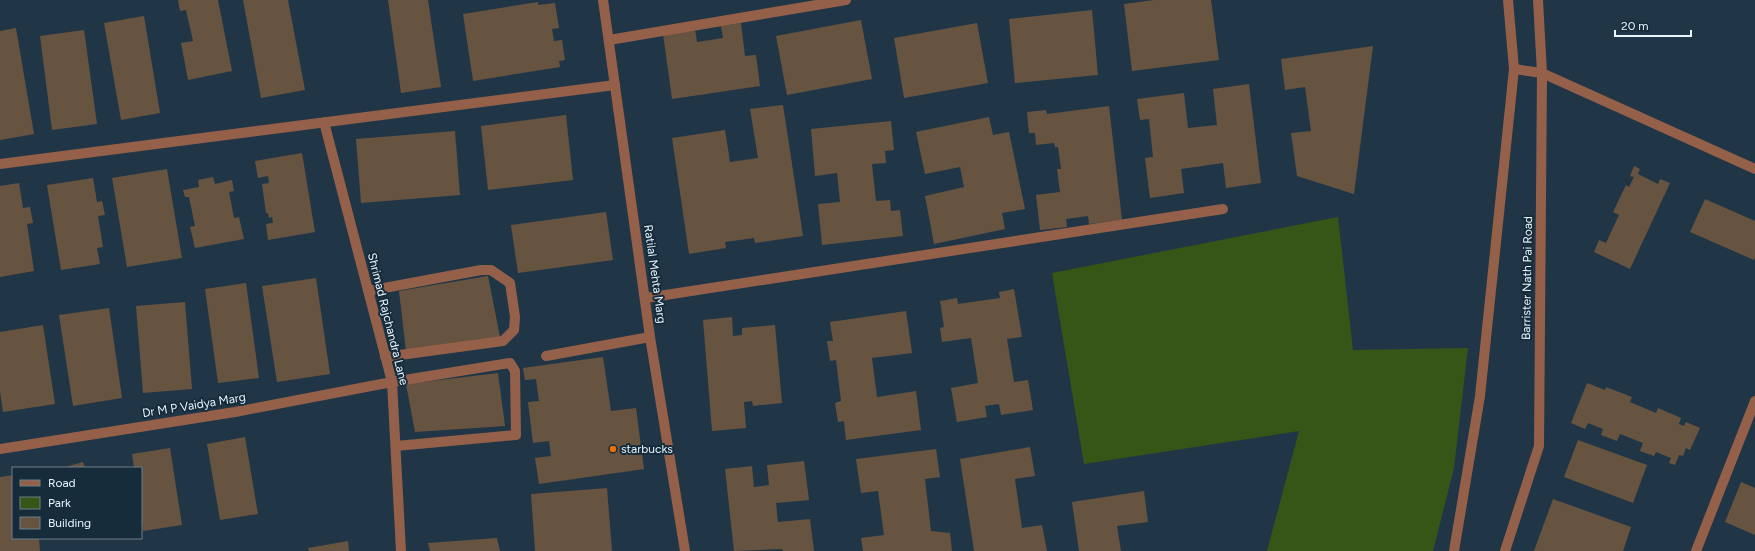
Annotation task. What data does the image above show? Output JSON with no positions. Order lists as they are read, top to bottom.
{
  "streets": {
    "street": [
      "Ratilal Mehta Marg",
      "Barrister Nath Pai Road",
      "Shrimad Rajchandra Lane",
      "Dr M P Vaidya Marg"
    ]
  },
  "crossings": [
    ["Shrimad Rajchandra Lane", "Dr M P Vaidya Marg"]
  ],
  "places": ["starbucks"],
  "legend": ["Road", "Park", "Building"],
  "scale_bar": "20 m"
}
